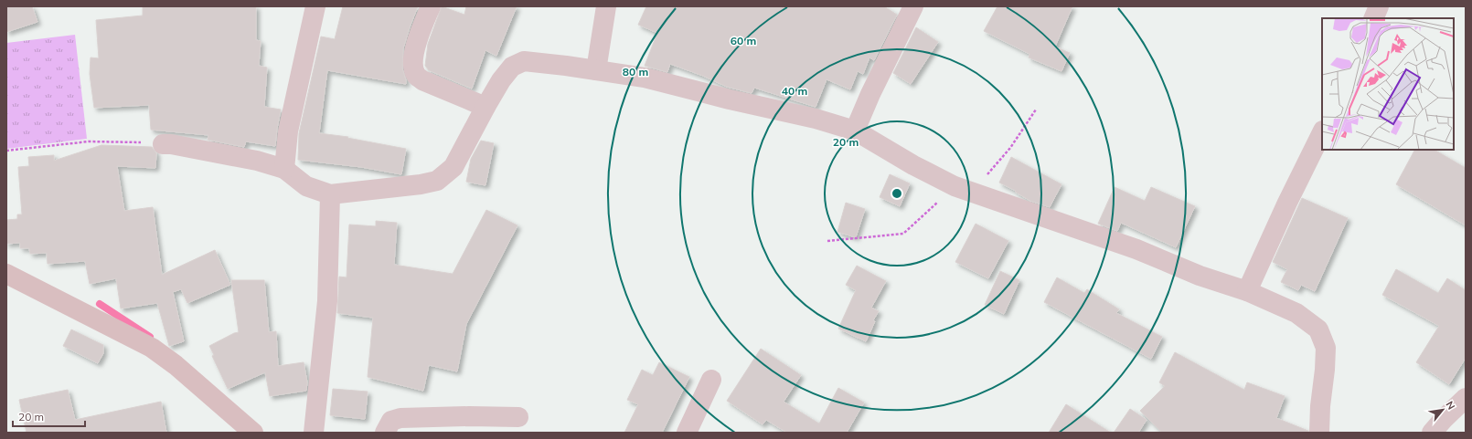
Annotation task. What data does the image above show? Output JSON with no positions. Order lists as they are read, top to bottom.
{
  "scale_bar": "20 m",
  "north": "top right",
  "rings": [
    "60 m",
    "80 m",
    "40 m",
    "20 m"
  ]
}
